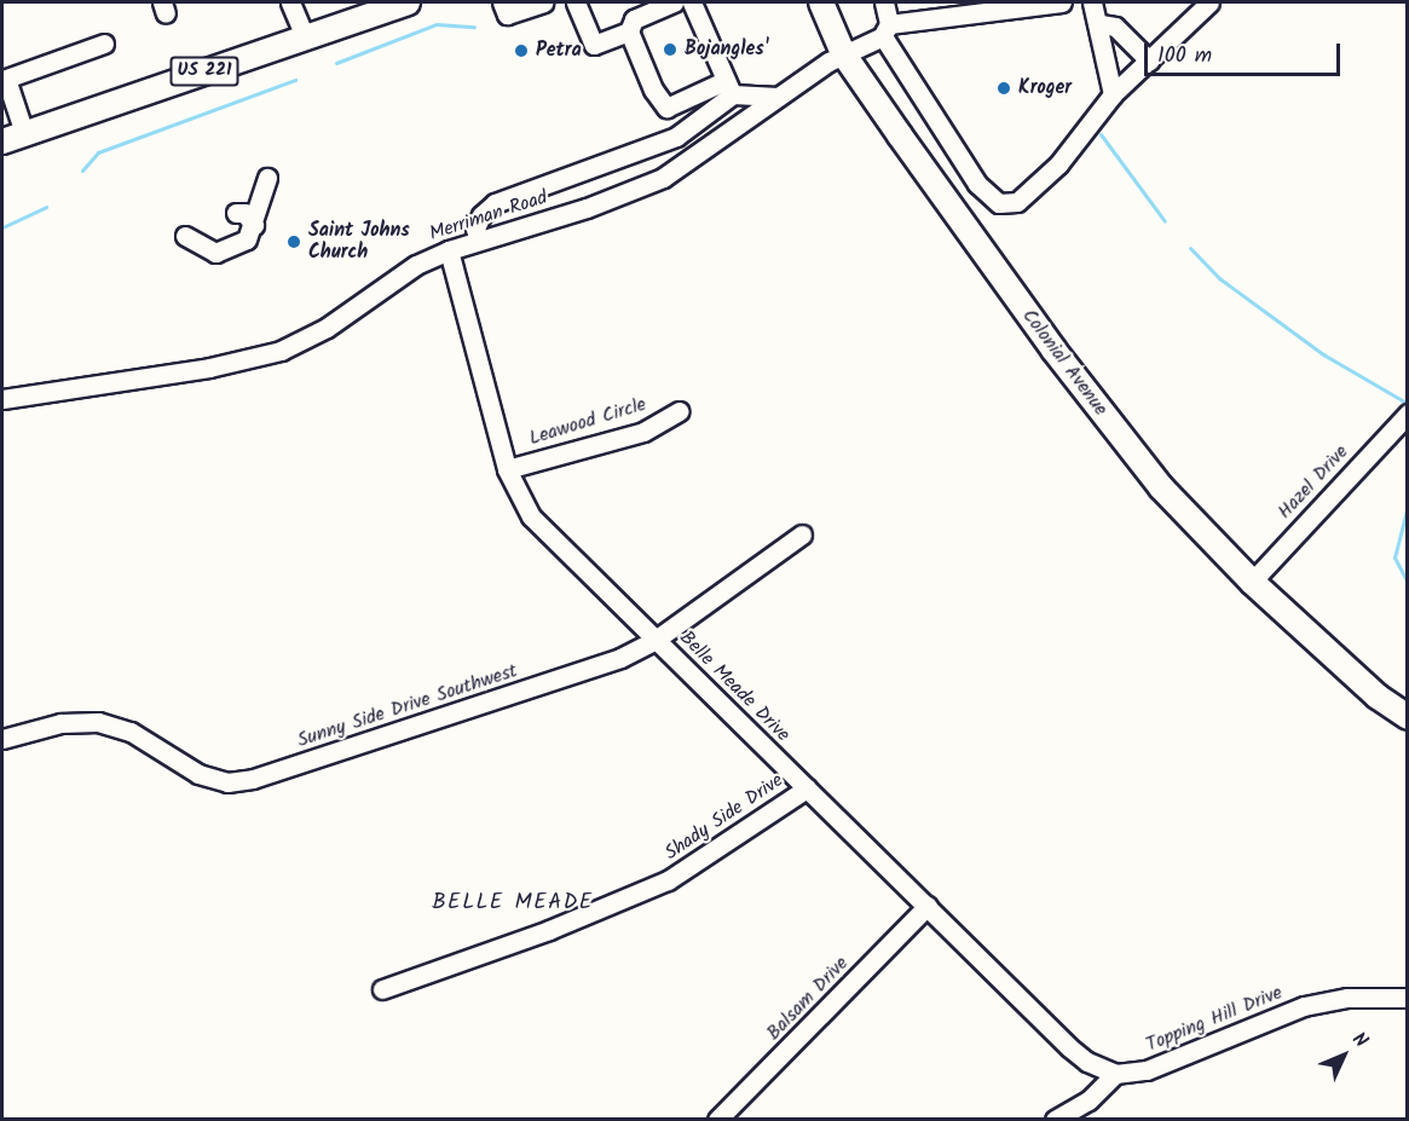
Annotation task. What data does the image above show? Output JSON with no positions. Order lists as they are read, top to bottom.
{
  "streets": {
    "main road": ["US 221", "Colonial Avenue"],
    "street": [
      "Merriman Road",
      "Leawood Circle",
      "Hazel Drive",
      "Belle Meade Drive",
      "Sunny Side Drive Southwest",
      "Shady Side Drive",
      "Balsam Drive",
      "Topping Hill Drive"
    ]
  },
  "crossings": [
    ["Merriman Road", "Colonial Avenue"],
    ["Merriman Road", "Belle Meade Drive"],
    ["Colonial Avenue", "Hazel Drive"],
    ["Leawood Circle", "Belle Meade Drive"],
    ["Belle Meade Drive", "Sunny Side Drive Southwest"],
    ["Belle Meade Drive", "Shady Side Drive"],
    ["Belle Meade Drive", "Balsam Drive"],
    ["Belle Meade Drive", "Topping Hill Drive"]
  ],
  "districts": ["BELLE MEADE"],
  "places": [
    "Bojangles'",
    "Petra",
    "Kroger",
    "Saint Johns Church"
  ],
  "scale_bar": "100 m",
  "north": "top right"
}
